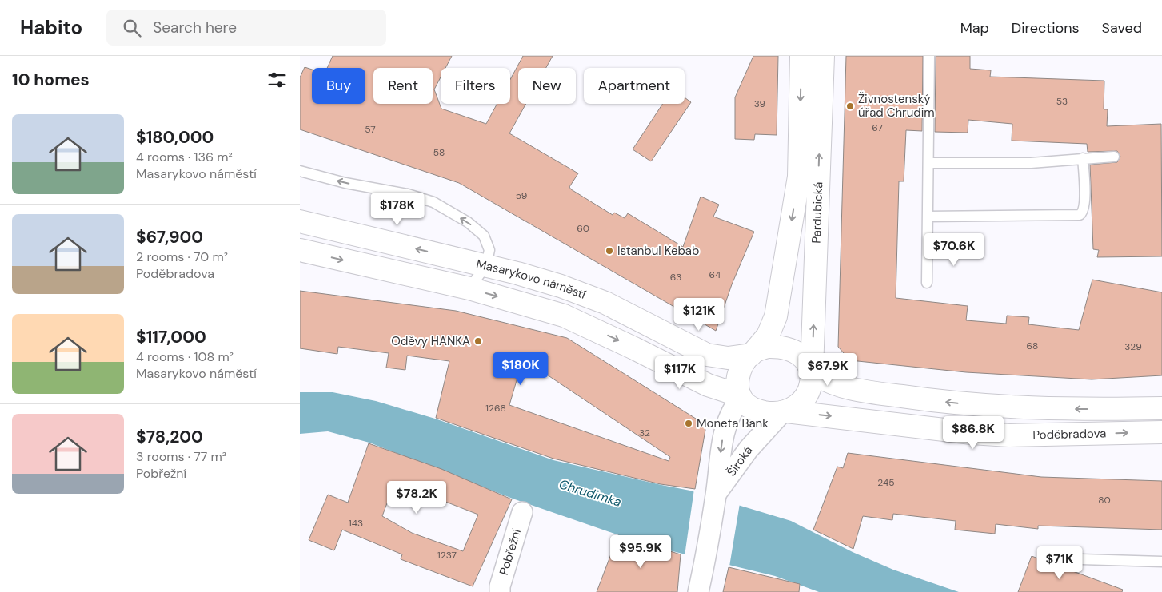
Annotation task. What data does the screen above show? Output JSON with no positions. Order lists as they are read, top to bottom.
{
  "streets": {
    "main road": ["Pardubická", "Masarykovo náměstí", "Poděbradova"],
    "street": ["Široká", "Pobřežní"]
  },
  "crossings": [
    ["Pardubická", "Masarykovo náměstí"],
    ["Pardubická", "Poděbradova"],
    ["Pardubická", "Široká"],
    ["Masarykovo náměstí", "Poděbradova"],
    ["Masarykovo náměstí", "Široká"],
    ["Poděbradova", "Široká"]
  ],
  "water": ["Chrudimka"],
  "places": [
    "Živnostenský úřad Chrudim",
    "Istanbul Kebab",
    "Oděvy HANKA",
    "Moneta Bank"
  ],
  "house_numbers": [
    "53",
    "39",
    "67",
    "57",
    "58",
    "59",
    "60",
    "64",
    "63",
    "68",
    "329",
    "1268",
    "32",
    "245",
    "80",
    "143",
    "1237"
  ],
  "page": {
    "header": "Habito",
    "search": "Search here",
    "nav": ["Map", "Directions", "Saved"],
    "heading": "10 homes",
    "chip": [
      "Buy",
      "Rent",
      "Filters",
      "New",
      "Apartment"
    ],
    "list": [
      {
        "name": "$180,000",
        "note": "4 rooms · 136 m² · Masarykovo náměstí"
      },
      {
        "name": "$67,900",
        "note": "2 rooms · 70 m² · Poděbradova"
      },
      {
        "name": "$117,000",
        "note": "4 rooms · 108 m² · Masarykovo náměstí"
      },
      {
        "name": "$78,200",
        "note": "3 rooms · 77 m² · Pobřežní"
      }
    ],
    "price": [
      "$178K",
      "$70.6K",
      "$121K",
      "$180K",
      "$67.9K",
      "$117K",
      "$86.8K",
      "$78.2K",
      "$95.9K",
      "$71K"
    ]
  }
}
